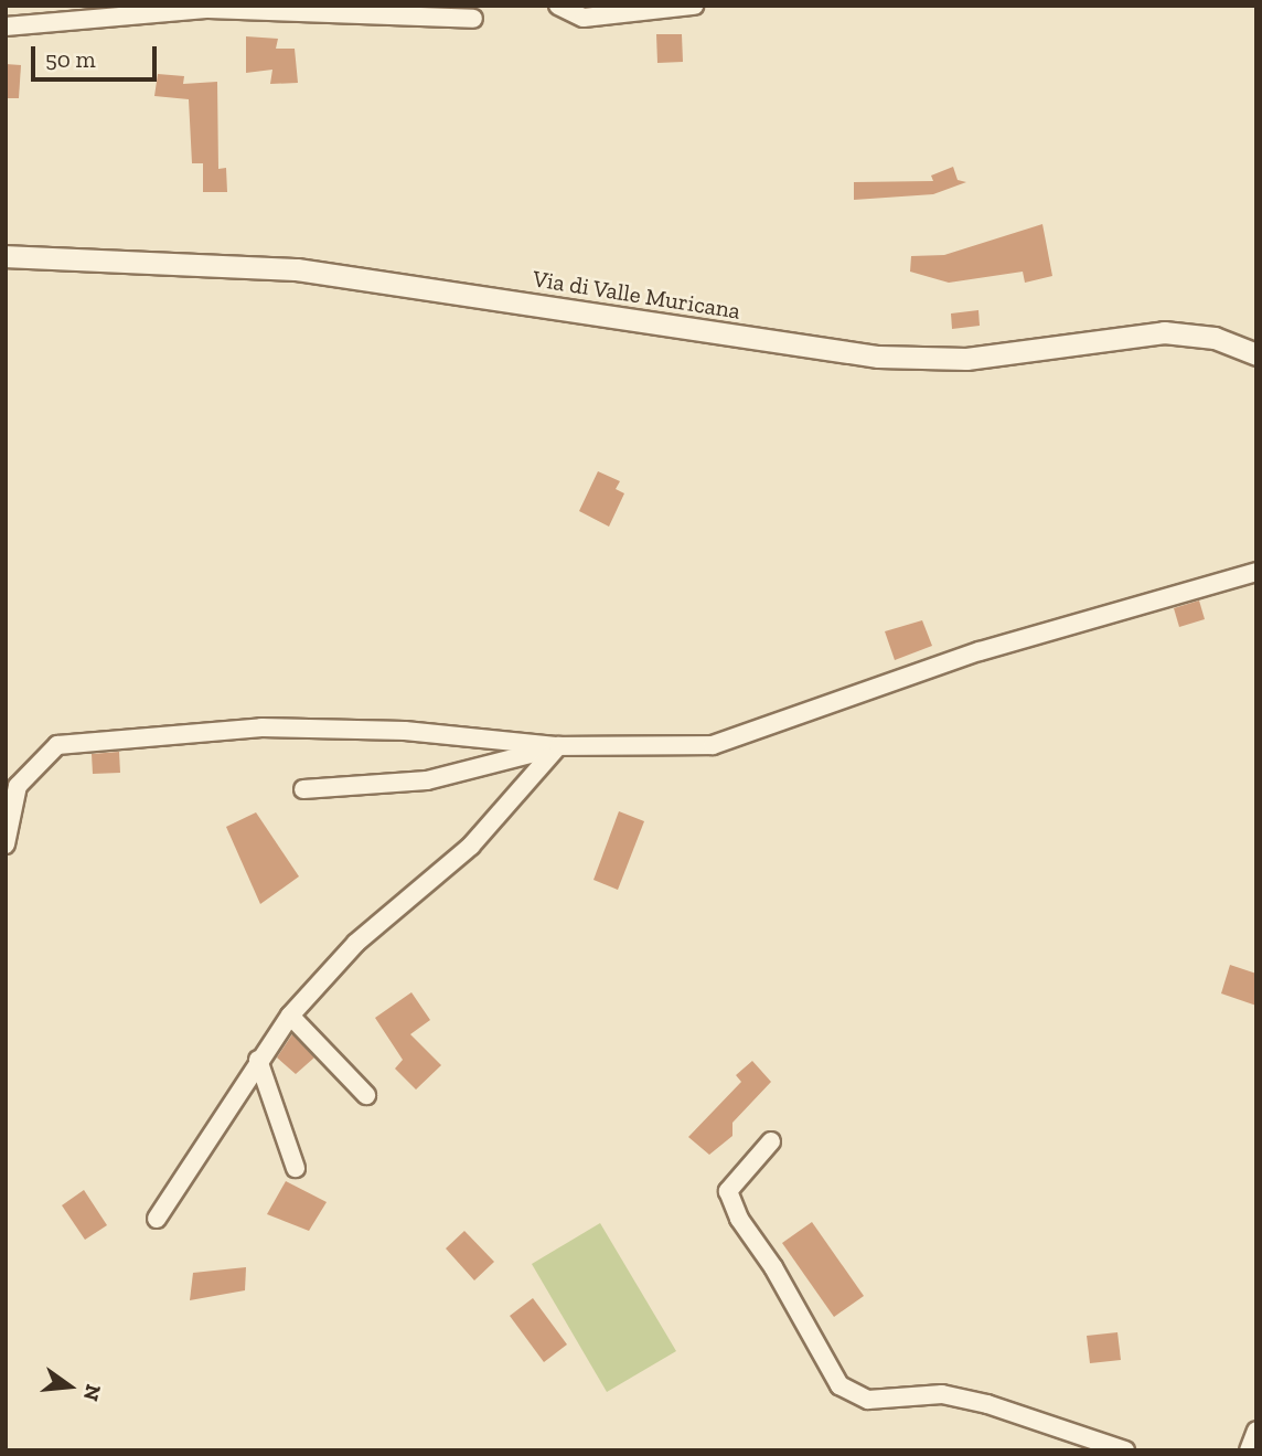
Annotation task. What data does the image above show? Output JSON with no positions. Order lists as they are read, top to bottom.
{
  "streets": {
    "street": ["Via di Valle Muricana"]
  },
  "scale_bar": "50 m",
  "north": "right"
}
